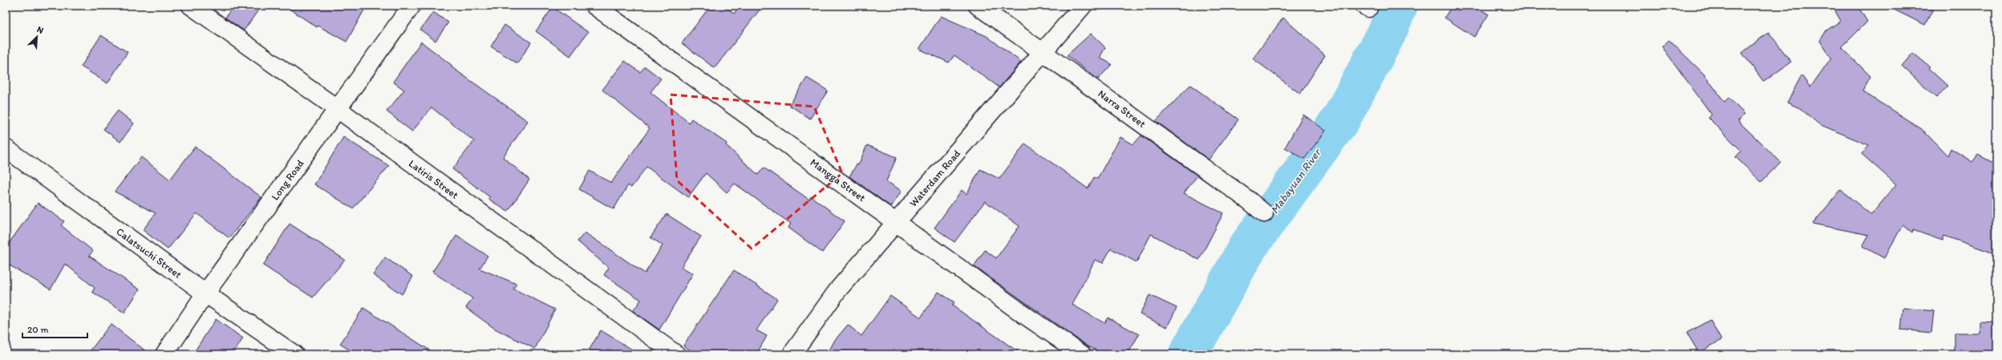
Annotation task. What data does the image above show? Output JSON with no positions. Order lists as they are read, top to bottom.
{
  "streets": {
    "street": [
      "Narra Street",
      "Waterdam Road",
      "Latiris Street",
      "Long Road",
      "Mangga Street",
      "Calatsuchi Street"
    ]
  },
  "crossings": [
    ["Narra Street", "Waterdam Road"],
    ["Waterdam Road", "Mangga Street"],
    ["Latiris Street", "Long Road"],
    ["Long Road", "Calatsuchi Street"]
  ],
  "water": ["Mabayuan River"],
  "scale_bar": "20 m",
  "north": "top right"
}
